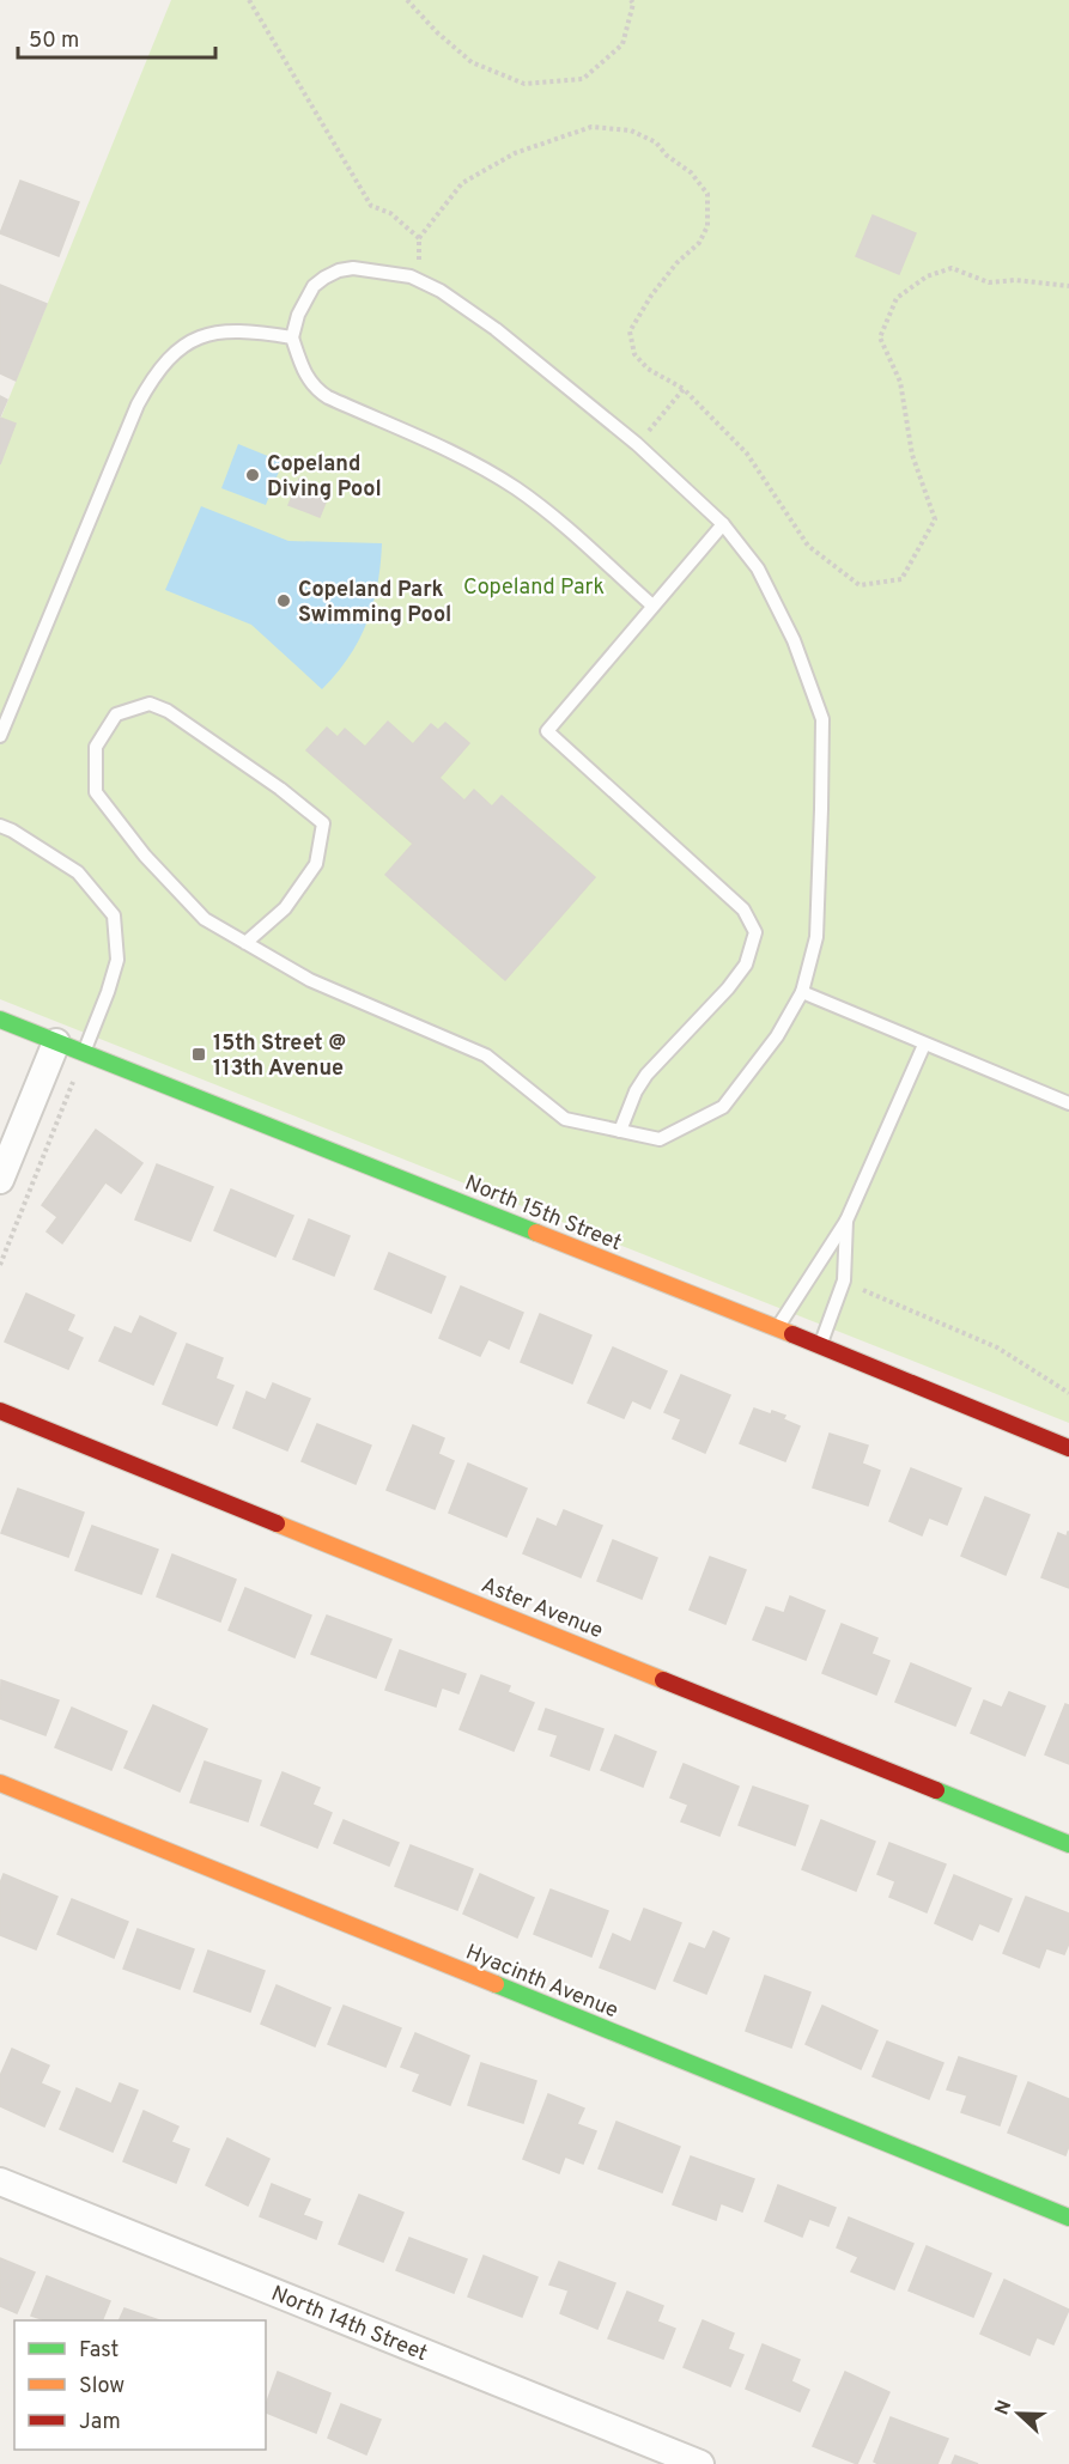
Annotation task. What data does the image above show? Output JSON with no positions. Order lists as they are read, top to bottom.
{
  "streets": {
    "street": [
      "North 15th Street",
      "Aster Avenue",
      "Hyacinth Avenue",
      "North 14th Street"
    ]
  },
  "parks": ["Copeland Park"],
  "places": {
    "other": ["Copeland Diving Pool", "Copeland Park Swimming Pool"],
    "transit": ["15th Street @ 113th Avenue"]
  },
  "legend": ["Fast", "Slow", "Jam"],
  "scale_bar": "50 m",
  "north": "left"
}
